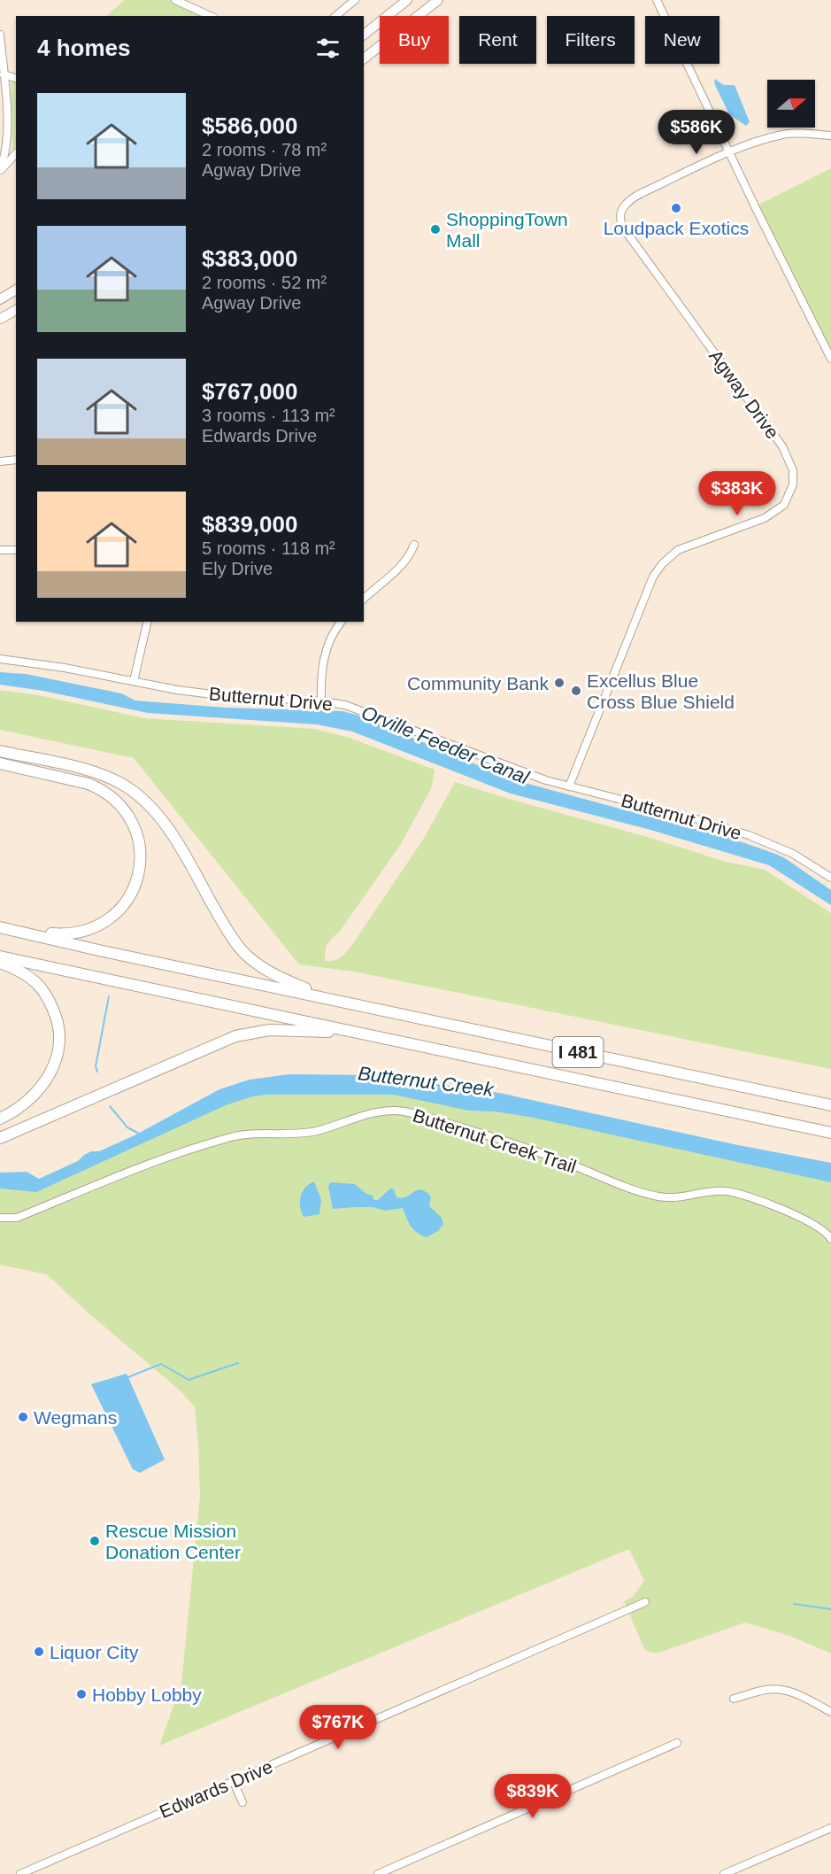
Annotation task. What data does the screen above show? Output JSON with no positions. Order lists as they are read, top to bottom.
{
  "streets": {
    "highway": ["I 481"],
    "street": [
      "Agway Drive",
      "Butternut Drive",
      "Butternut Creek Trail",
      "Edwards Drive"
    ]
  },
  "crossings": [
    ["Agway Drive", "Butternut Drive"]
  ],
  "water": ["Orville Feeder Canal", "Butternut Creek"],
  "places": [
    "Loudpack Exotics",
    "ShoppingTown Mall",
    "Community Bank",
    "Excellus Blue Cross Blue Shield",
    "Wegmans",
    "Rescue Mission Donation Center",
    "Liquor City",
    "Hobby Lobby"
  ],
  "north": "right",
  "page": {
    "chip": [
      "Buy",
      "Rent",
      "Filters",
      "New"
    ],
    "heading": "4 homes",
    "list": [
      {
        "name": "$586,000",
        "note": "2 rooms · 78 m² · Agway Drive"
      },
      {
        "name": "$383,000",
        "note": "2 rooms · 52 m² · Agway Drive"
      },
      {
        "name": "$767,000",
        "note": "3 rooms · 113 m² · Edwards Drive"
      },
      {
        "name": "$839,000",
        "note": "5 rooms · 118 m² · Ely Drive"
      }
    ],
    "price": [
      "$586K",
      "$383K",
      "$767K",
      "$839K"
    ]
  }
}
